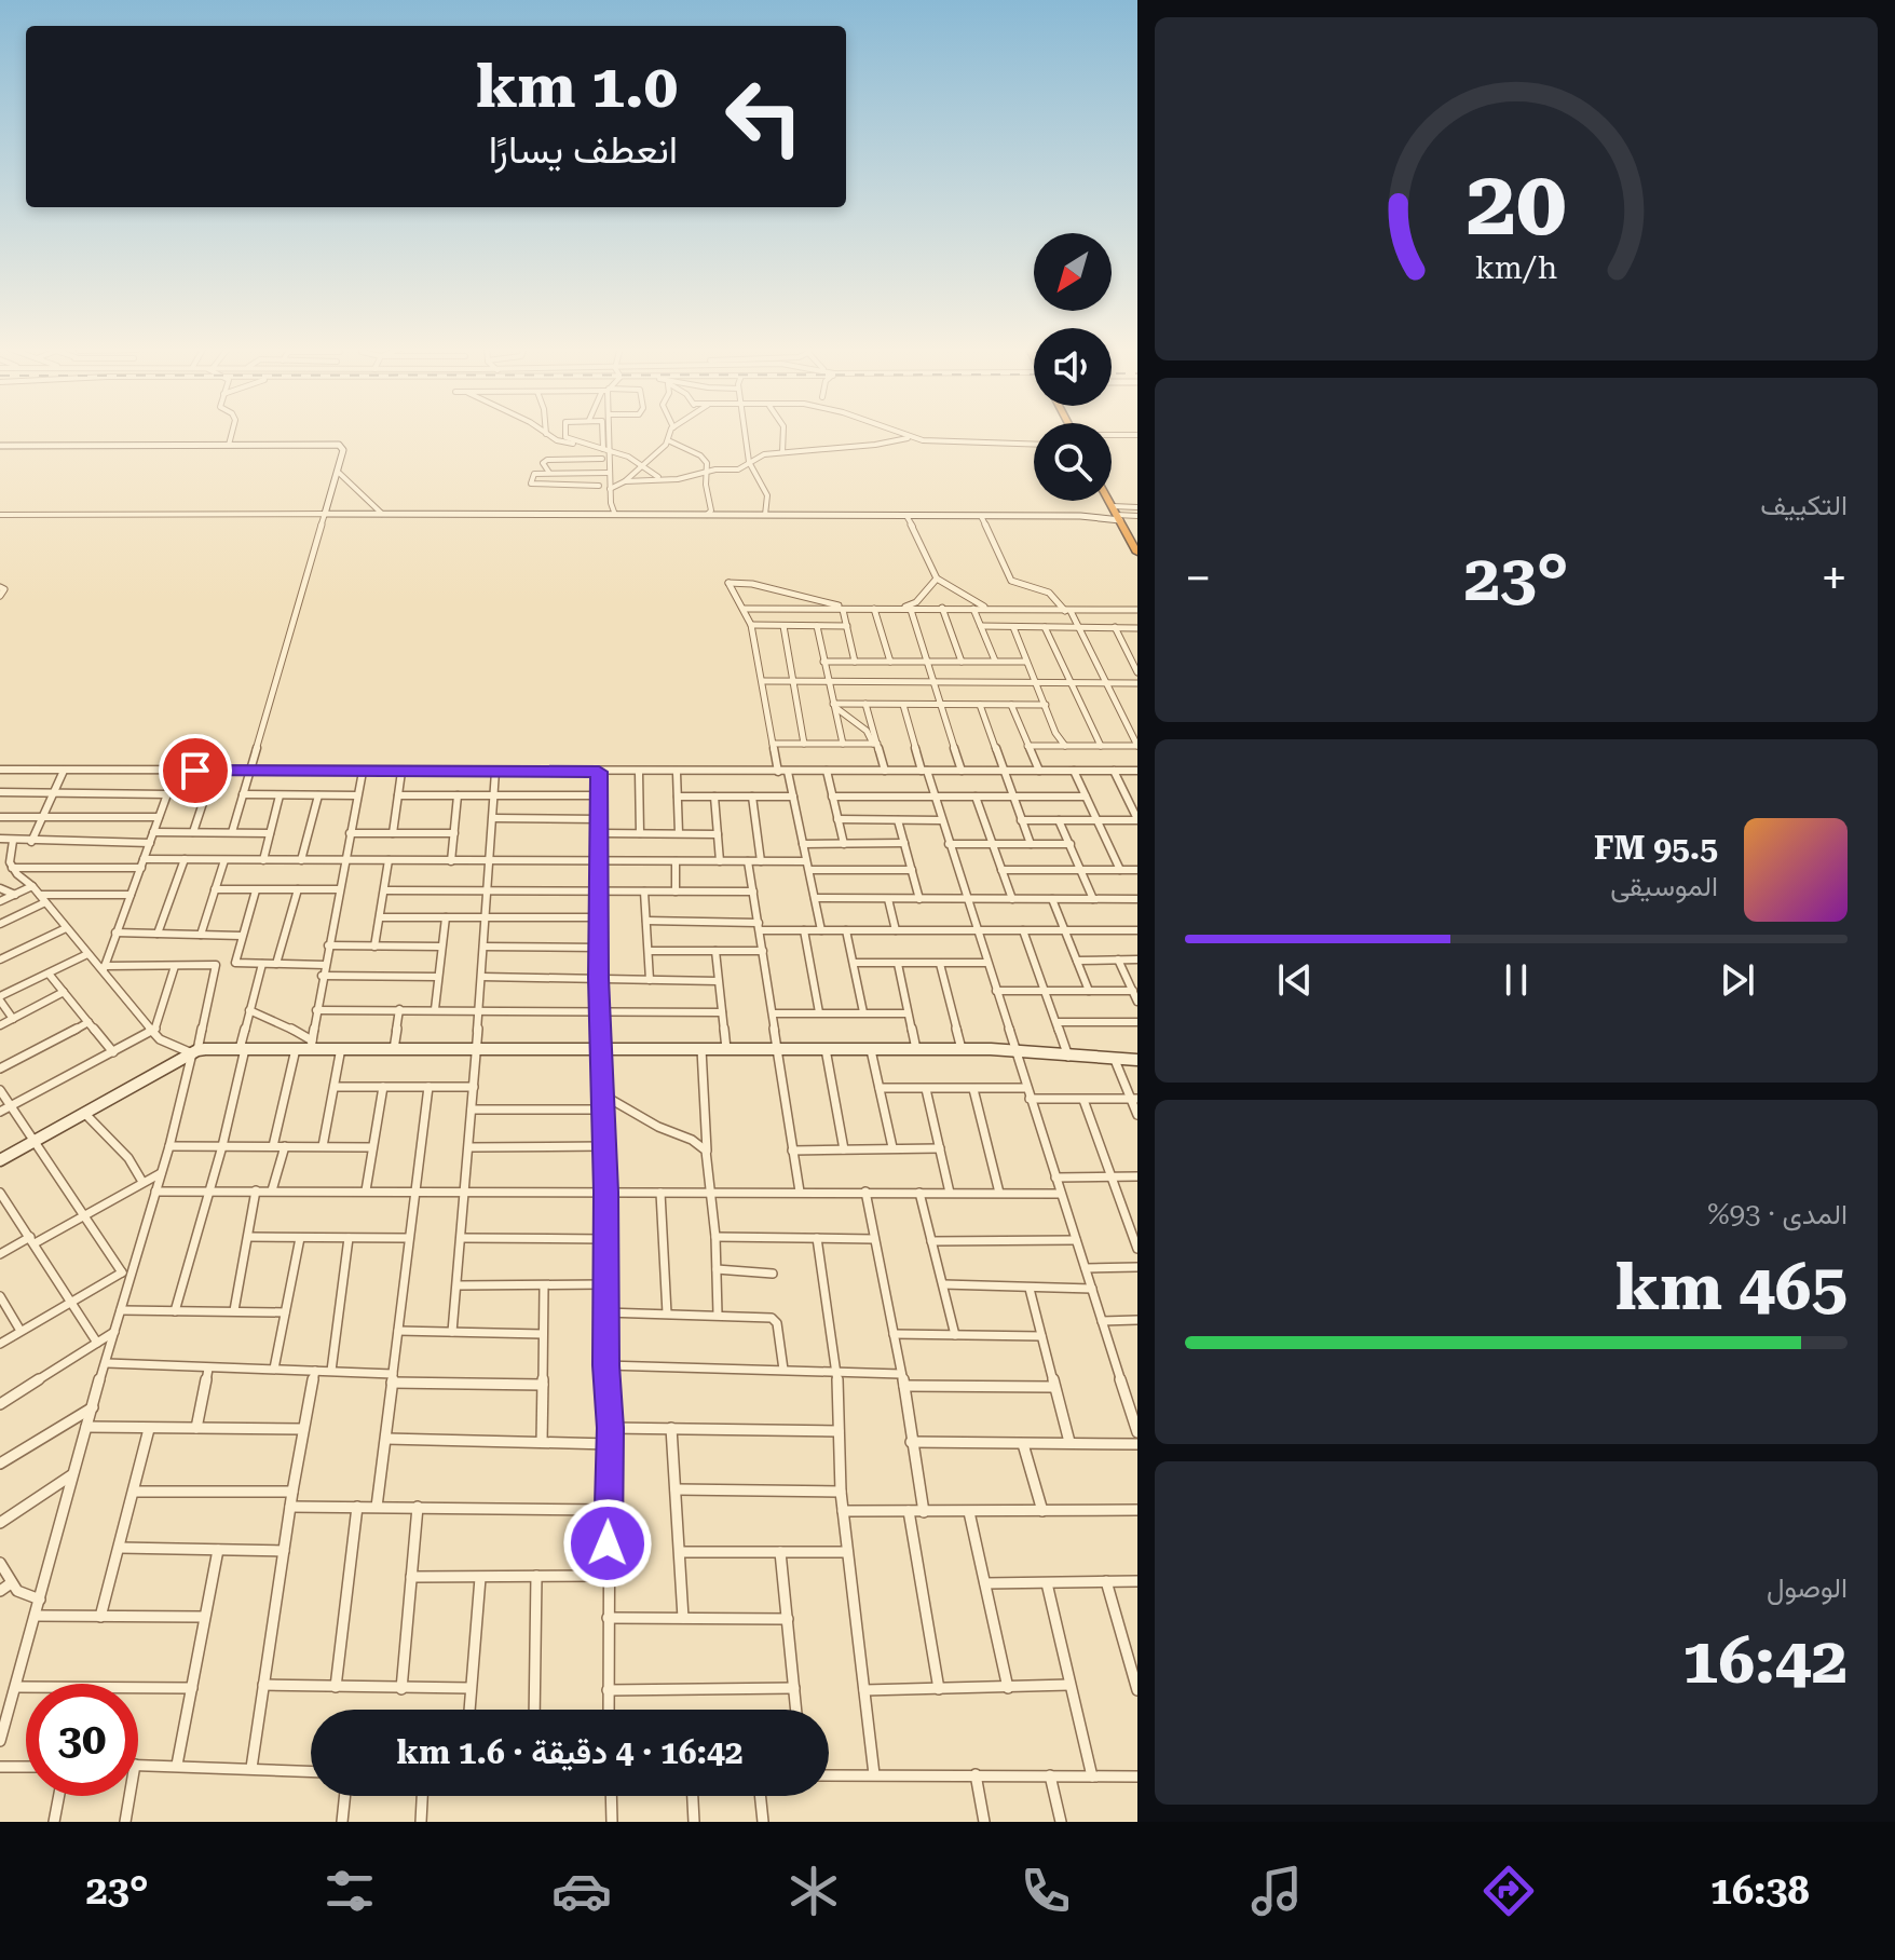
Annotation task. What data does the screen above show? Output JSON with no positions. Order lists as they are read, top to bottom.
{
  "north": "bottom left",
  "page": {
    "turn": ["1.0 km", "انعطف يسارًا"],
    "tile": [
      "التكييف",
      ["المدى · 93%", "465 km"],
      ["الوصول", "16:42"]
    ],
    "heat": ["−", "23°", "+"],
    "song": ["95.5 FM", "الموسيقى"],
    "limit": "30",
    "trip": "16:42 · 4 دقيقة · 1.6 km",
    "tabs": ["16:38", "23°"],
    "gauge": ["20", "km/h"]
  }
}
